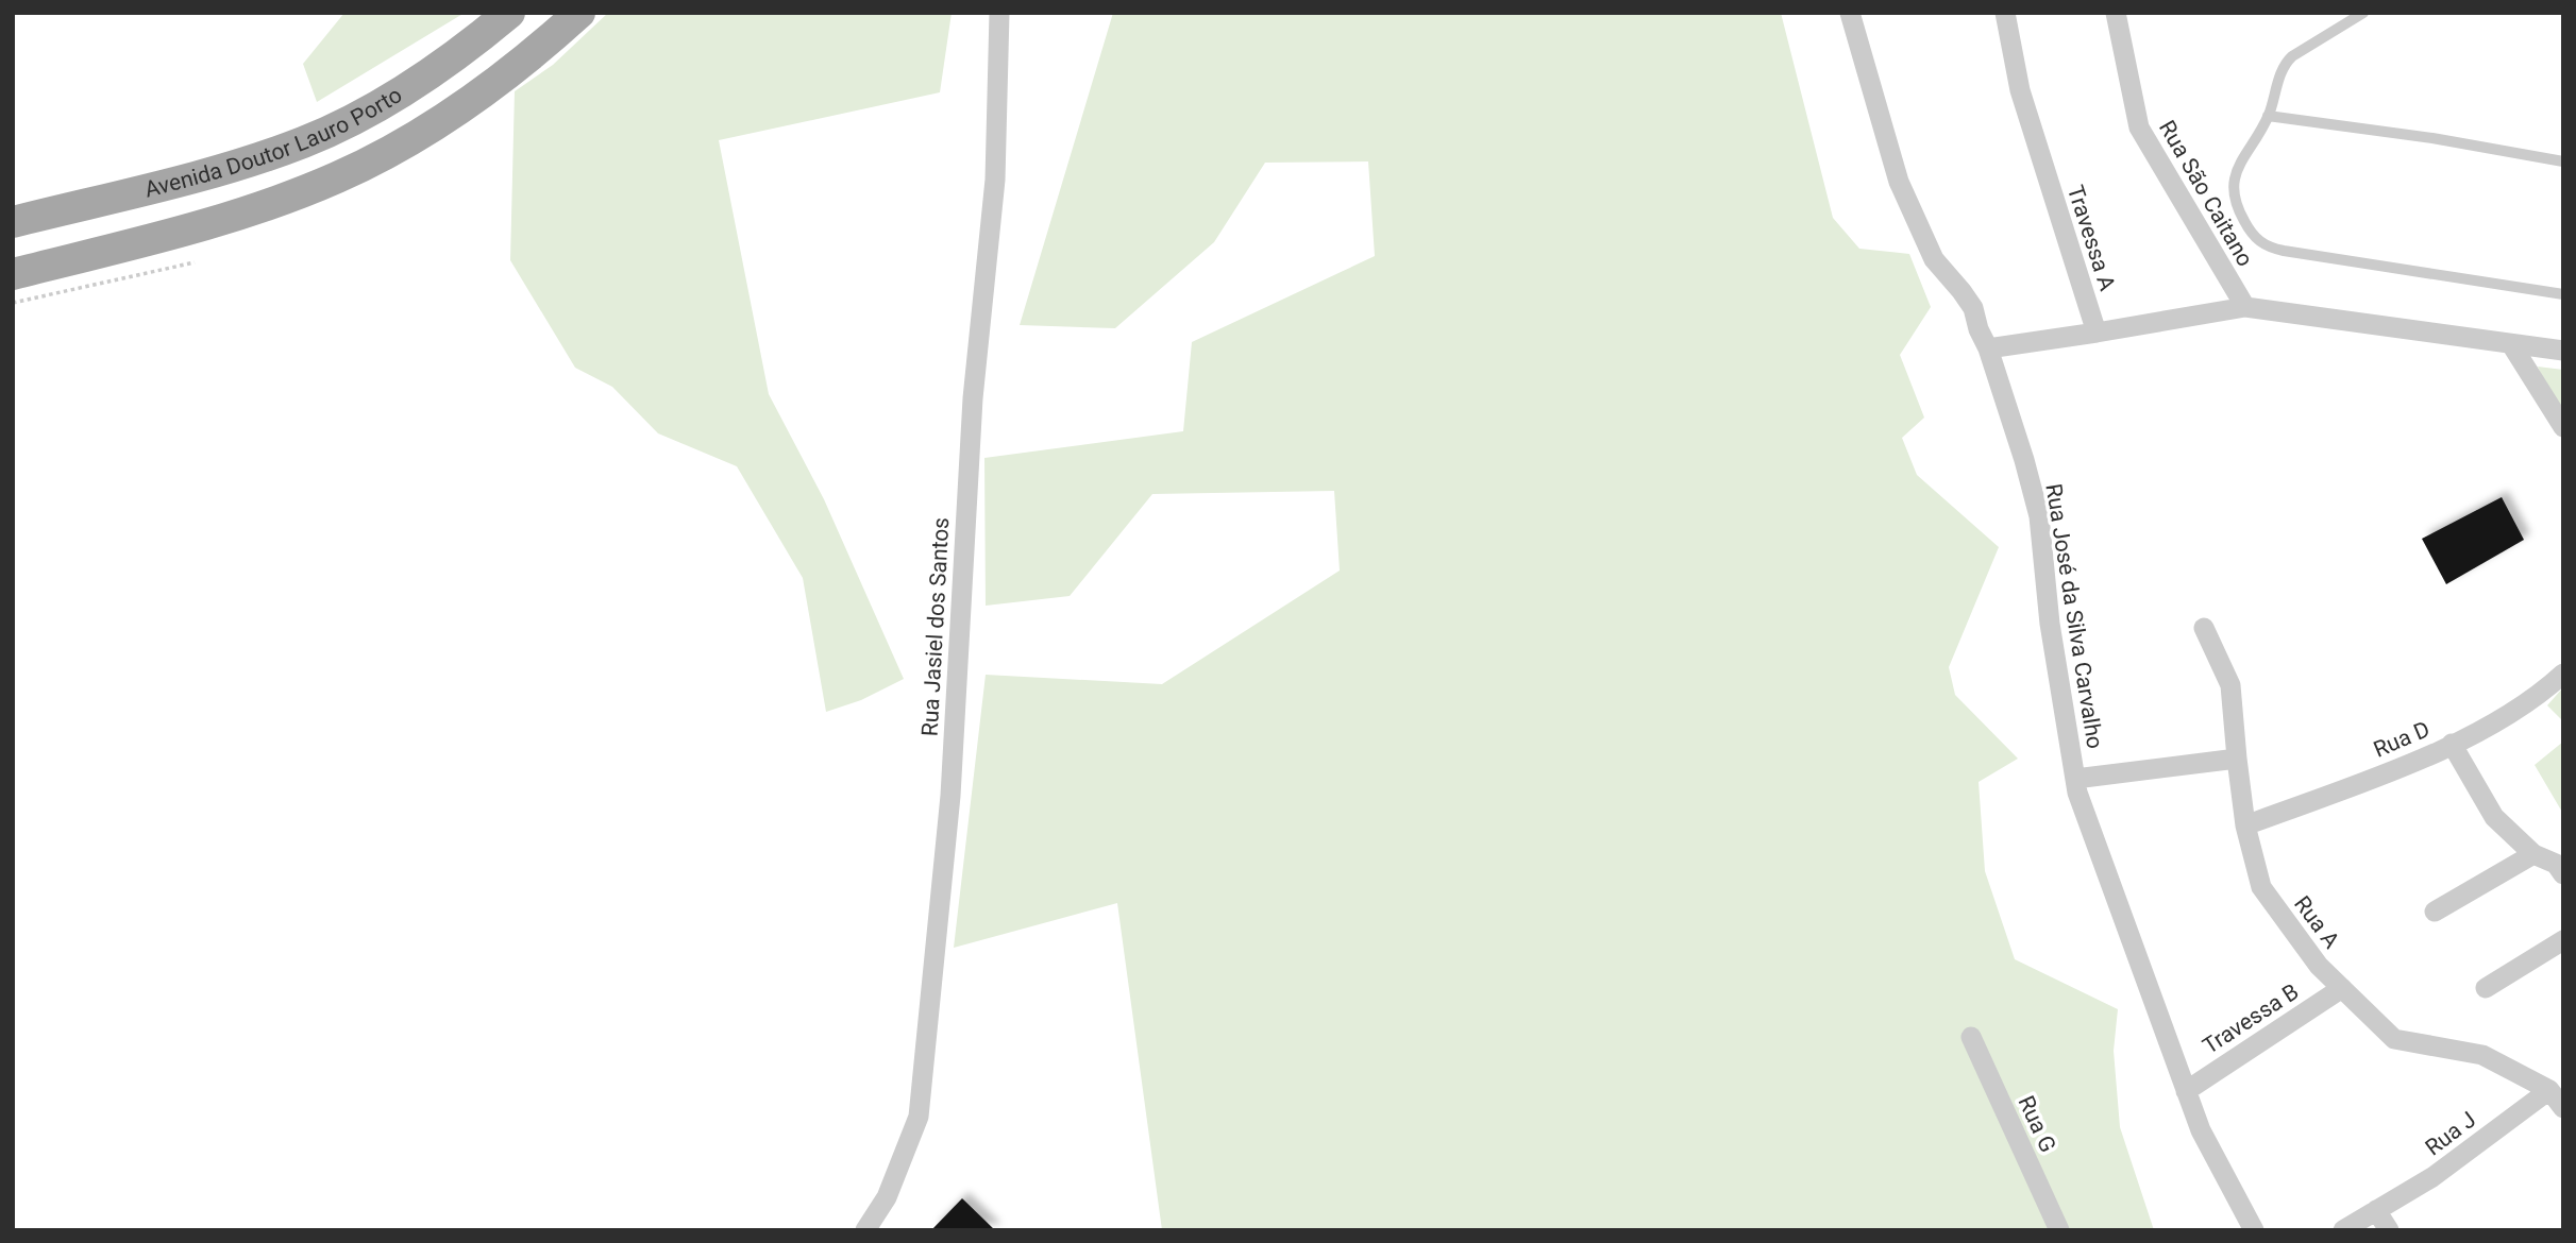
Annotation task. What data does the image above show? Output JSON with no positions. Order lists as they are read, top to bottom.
{
  "streets": {
    "main road": ["Avenida Doutor Lauro Porto"],
    "street": [
      "Rua São Caitano",
      "Travessa A",
      "Rua José da Silva Carvalho",
      "Rua Jasiel dos Santos",
      "Rua D",
      "Rua A",
      "Travessa B",
      "Rua G",
      "Rua J"
    ]
  },
  "crossings": [
    ["Rua José da Silva Carvalho", "Travessa B"],
    ["Rua D", "Rua A"],
    ["Rua A", "Travessa B"],
    ["Rua A", "Rua J"]
  ]
}
